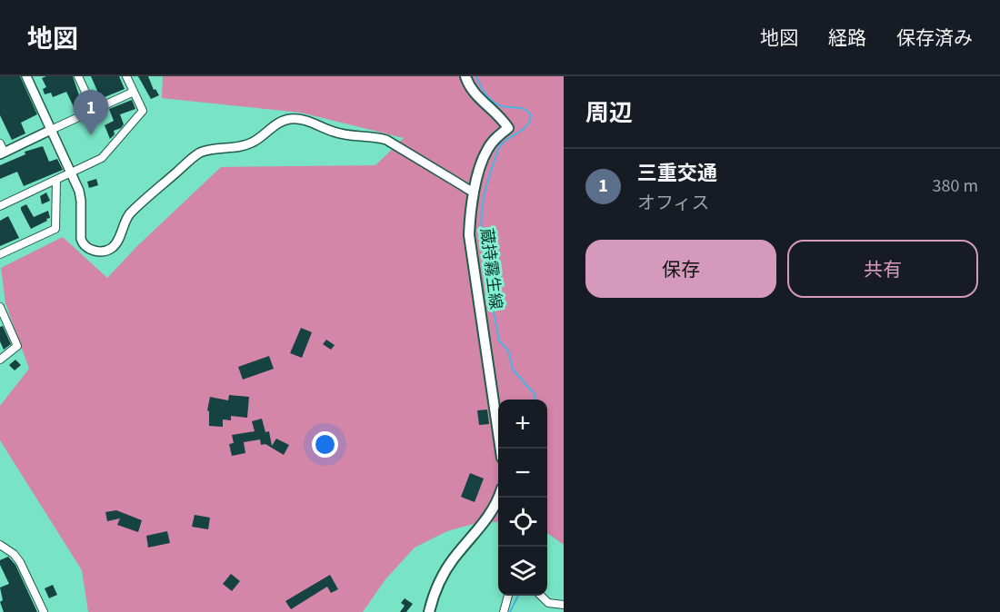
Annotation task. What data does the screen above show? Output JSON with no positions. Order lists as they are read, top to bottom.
{
  "streets": {
    "main road": ["蔵持霧生線"]
  },
  "page": {
    "header": "地図",
    "nav": ["地図", "経路", "保存済み"],
    "heading": "周辺",
    "pins": "1",
    "list": [
      {
        "mark": "1",
        "name": "三重交通",
        "note": "オフィス",
        "value": "380 m"
      }
    ],
    "buttons": ["保存", "共有"],
    "map_buttons": ["+", "−"]
  }
}
